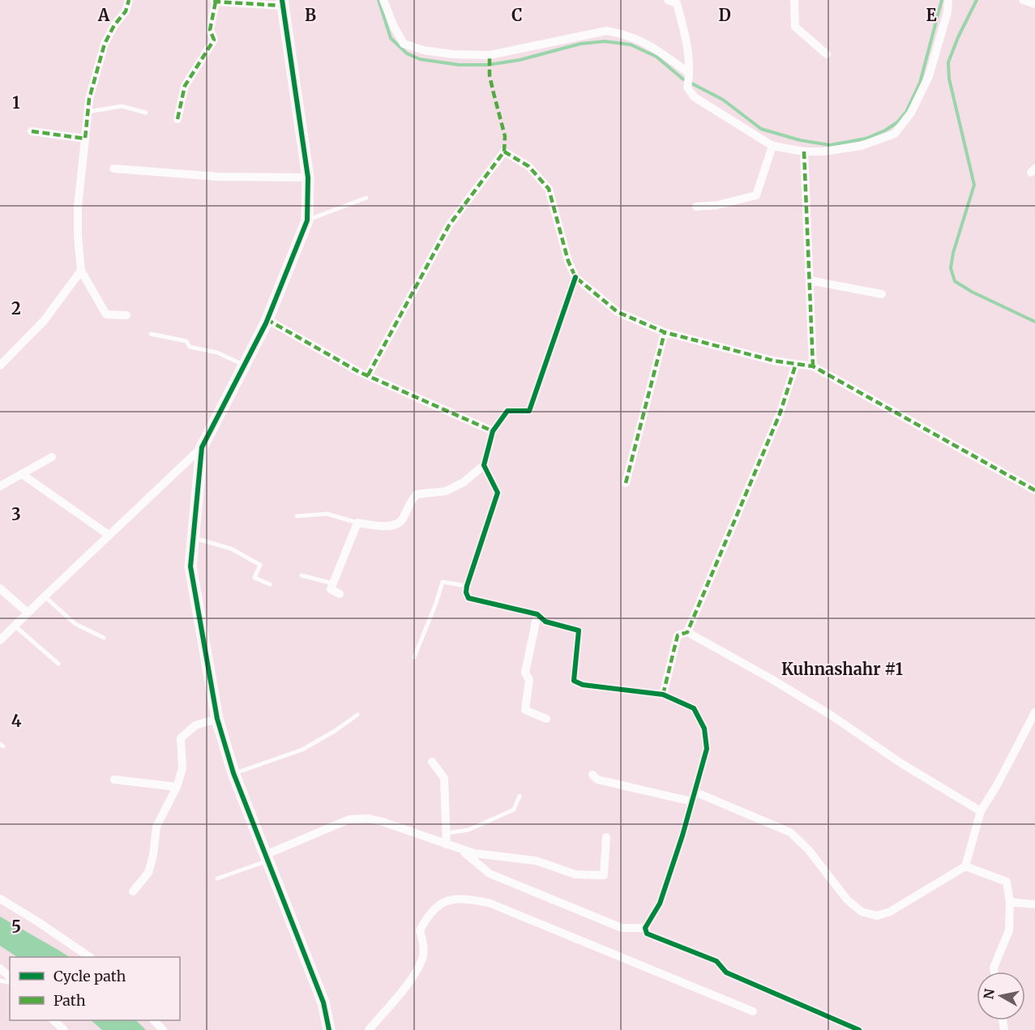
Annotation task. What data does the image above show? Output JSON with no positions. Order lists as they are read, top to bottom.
{
  "districts": ["Kuhnashahr #1"],
  "legend": ["Cycle path", "Path"],
  "north": "left",
  "grid": {
    "columns": [
      "A",
      "B",
      "C",
      "D",
      "E"
    ],
    "rows": [
      "1",
      "2",
      "3",
      "4",
      "5"
    ]
  }
}
